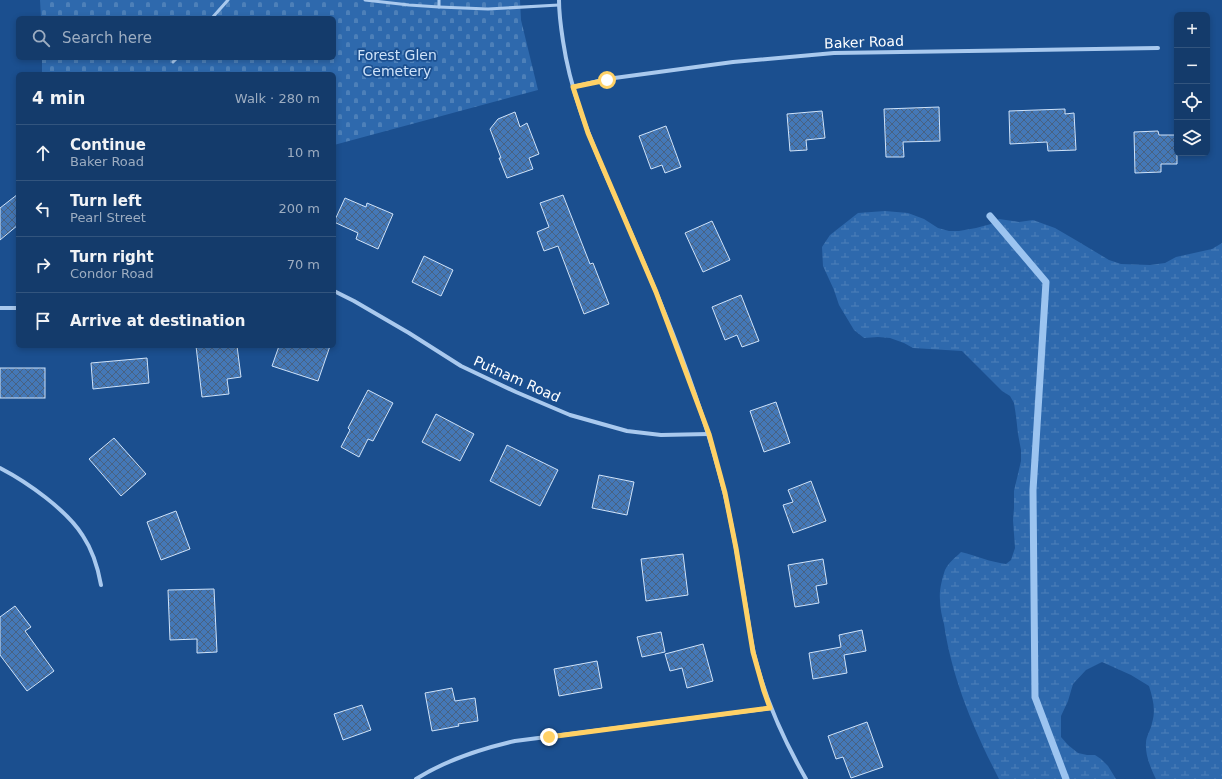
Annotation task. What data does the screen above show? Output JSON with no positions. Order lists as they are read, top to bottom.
{
  "streets": {
    "street": ["Baker Road", "Putnam Road"]
  },
  "parks": ["Forest Glen Cemetery"],
  "page": {
    "map_buttons": ["+", "−"],
    "search": "Search here",
    "heading": ["4 min", "Walk · 280 m"],
    "list": [
      ["Continue", "Baker Road", "10 m"],
      ["Turn left", "Pearl Street", "200 m"],
      ["Turn right", "Condor Road", "70 m"],
      "Arrive at destination"
    ]
  }
}
